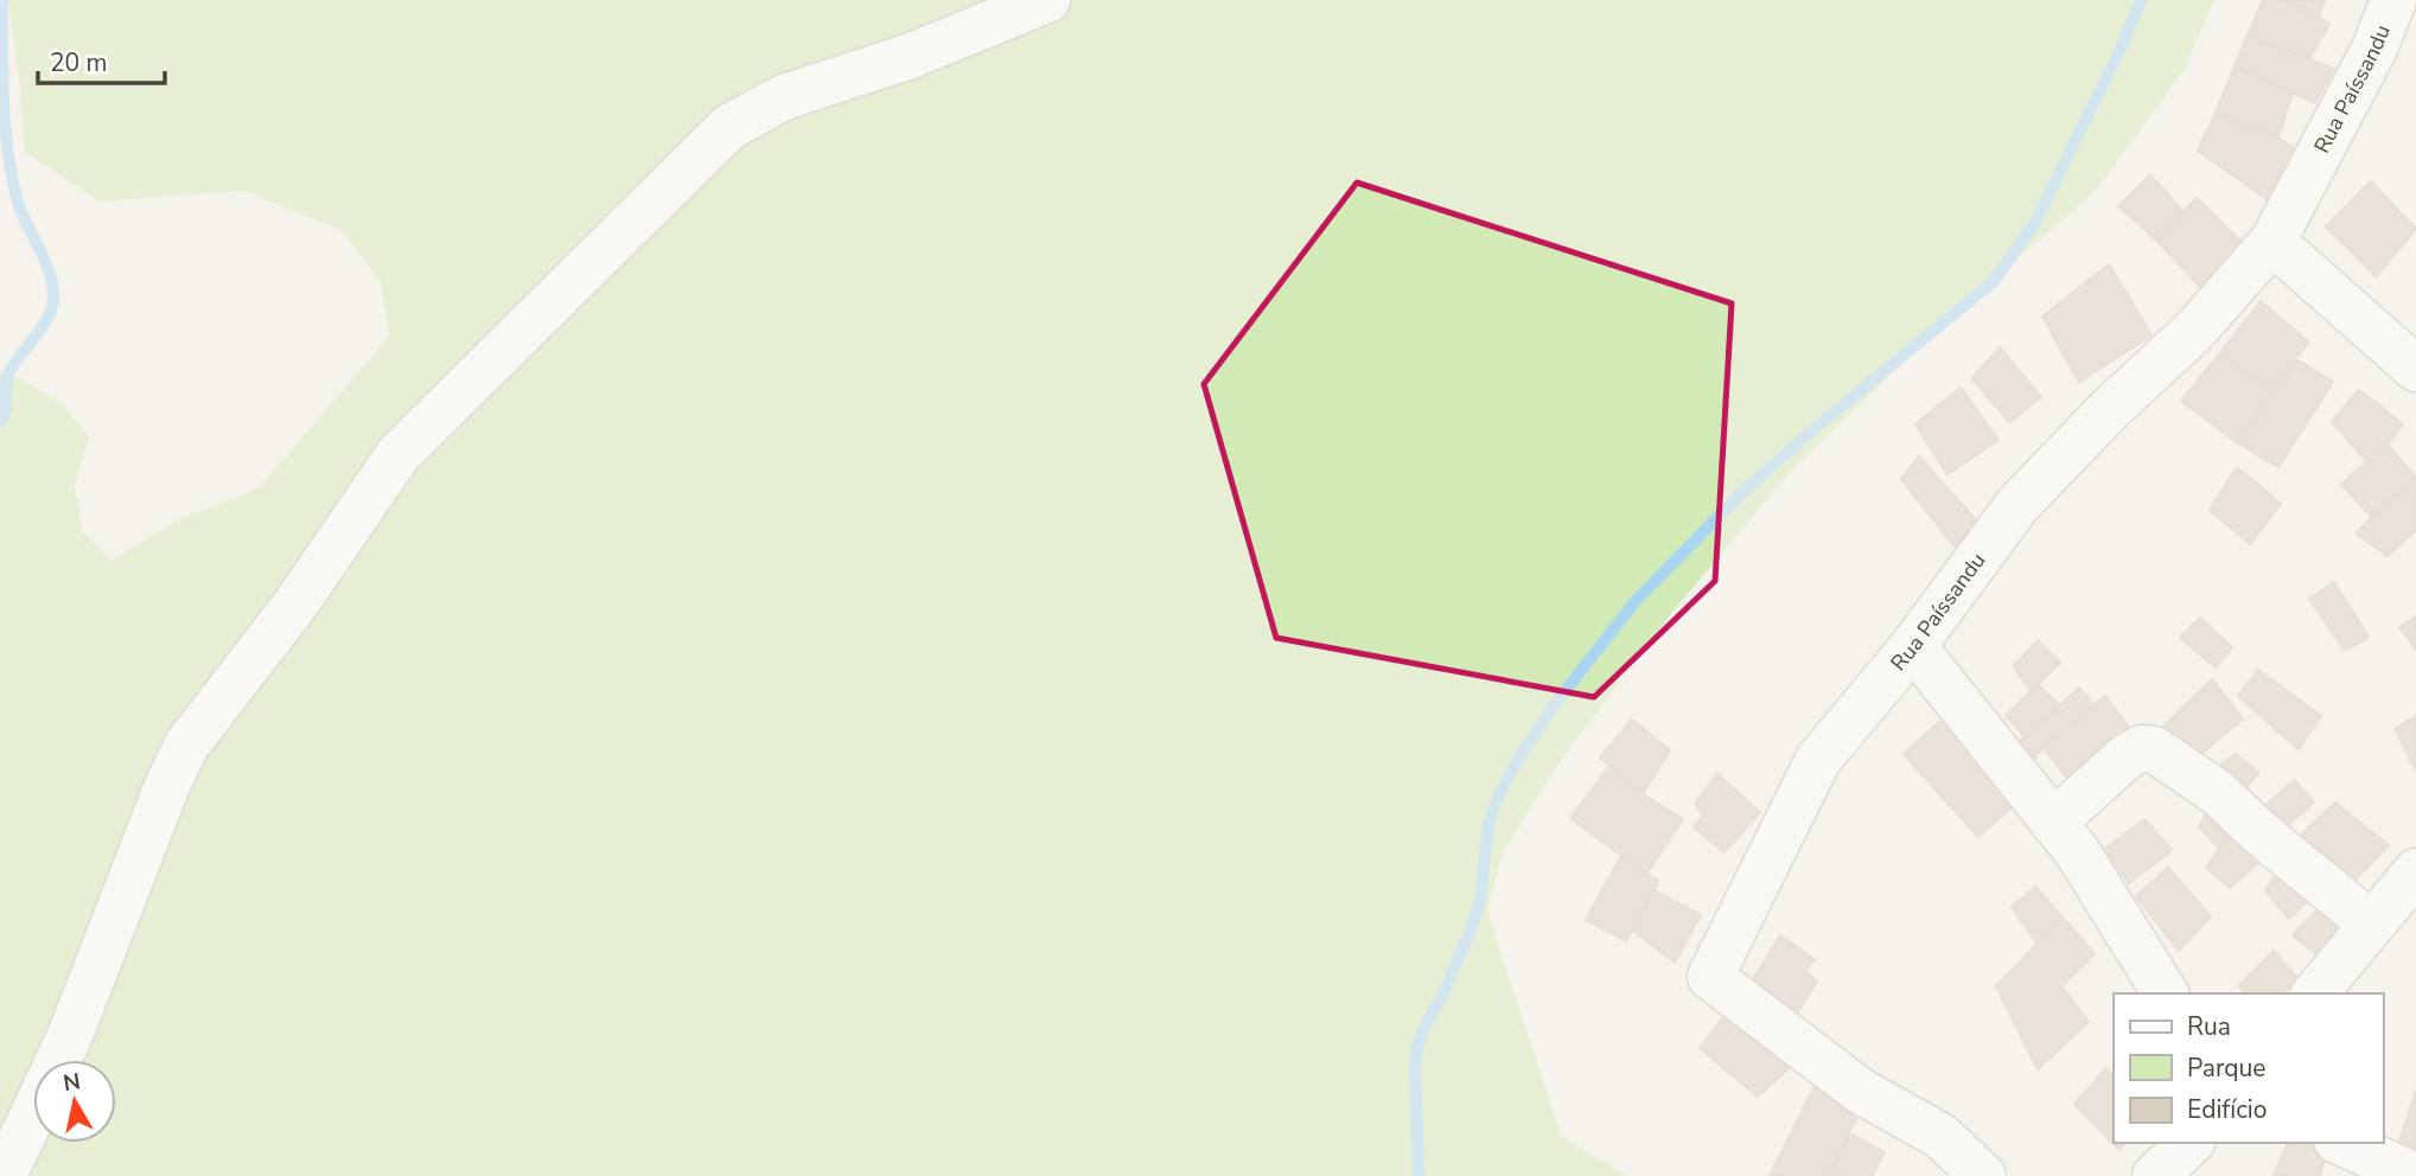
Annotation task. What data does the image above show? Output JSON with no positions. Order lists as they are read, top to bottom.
{
  "streets": {
    "street": ["Rua Paíssandu"]
  },
  "legend": ["Rua", "Parque", "Edifício"],
  "scale_bar": "20 m",
  "north": "top"
}
